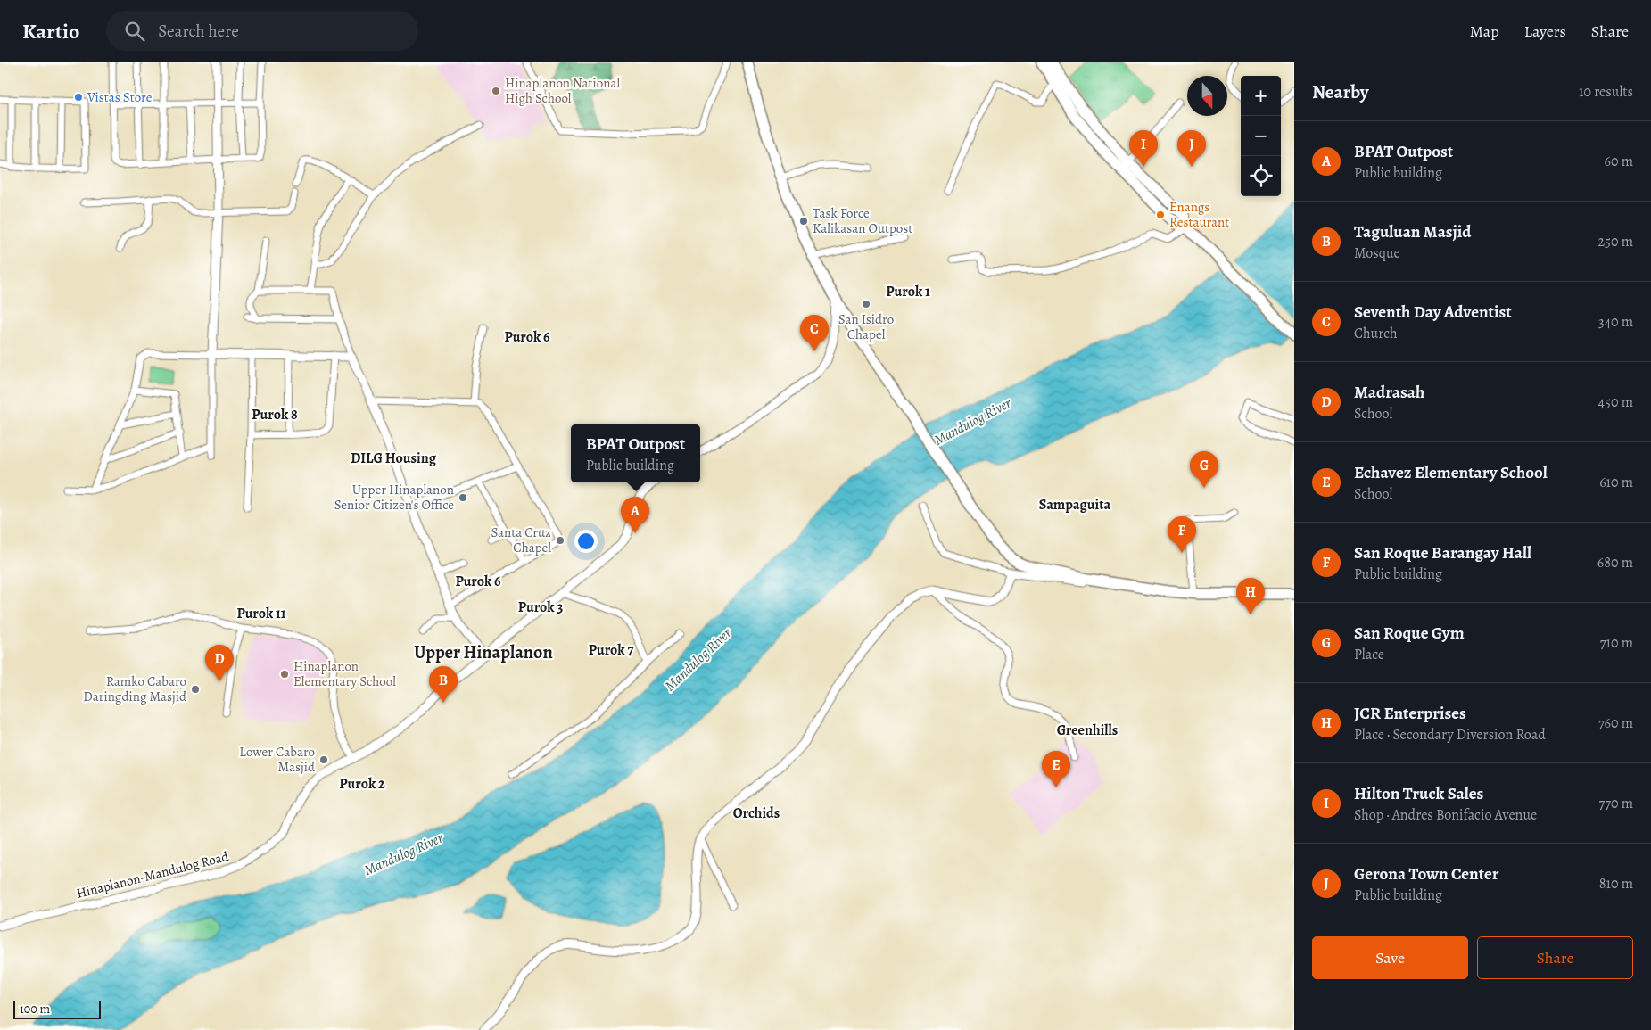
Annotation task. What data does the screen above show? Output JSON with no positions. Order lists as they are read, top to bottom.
{
  "streets": {
    "street": ["Hinaplanon-Mandulog Road"]
  },
  "districts": [
    "Purok 1",
    "Purok 6",
    "Purok 8",
    "DILG Housing",
    "Sampaguita",
    "Purok 6",
    "Purok 3",
    "Purok 11",
    "Purok 7",
    "Upper Hinaplanon",
    "Greenhills",
    "Purok 2",
    "Orchids"
  ],
  "water": ["Mandulog River"],
  "places": [
    "Hinaplanon National High School",
    "Vistas Store",
    "Enangs Restaurant",
    "Task Force Kalikasan Outpost",
    "San Isidro Chapel",
    "Upper Hinaplanon Senior Citizen's Office",
    "Santa Cruz Chapel",
    "Hinaplanon Elementary School",
    "Ramko Cabaro Daringding Masjid",
    "Lower Cabaro Masjid"
  ],
  "scale_bar": "100 m",
  "north": "bottom",
  "page": {
    "header": "Kartio",
    "search": "Search here",
    "nav": ["Map", "Layers", "Share"],
    "heading": ["Nearby", "10 results"],
    "map_buttons": ["+", "−"],
    "list": [
      {
        "mark": "A",
        "name": "BPAT Outpost",
        "note": "Public building",
        "value": "60 m"
      },
      {
        "mark": "B",
        "name": "Taguluan Masjid",
        "note": "Mosque",
        "value": "250 m"
      },
      {
        "mark": "C",
        "name": "Seventh Day Adventist",
        "note": "Church",
        "value": "340 m"
      },
      {
        "mark": "D",
        "name": "Madrasah",
        "note": "School",
        "value": "450 m"
      },
      {
        "mark": "E",
        "name": "Echavez Elementary School",
        "note": "School",
        "value": "610 m"
      },
      {
        "mark": "F",
        "name": "San Roque Barangay Hall",
        "note": "Public building",
        "value": "680 m"
      },
      {
        "mark": "G",
        "name": "San Roque Gym",
        "note": "Place",
        "value": "710 m"
      },
      {
        "mark": "H",
        "name": "JCR Enterprises",
        "note": "Place · Secondary Diversion Road",
        "value": "760 m"
      },
      {
        "mark": "I",
        "name": "Hilton Truck Sales",
        "note": "Shop · Andres Bonifacio Avenue",
        "value": "770 m"
      },
      {
        "mark": "J",
        "name": "Gerona Town Center",
        "note": "Public building",
        "value": "810 m"
      }
    ],
    "pins": [
      "I",
      "J",
      "C",
      "G",
      "A",
      "F",
      "H",
      "D",
      "B",
      "E"
    ],
    "popup": ["BPAT Outpost", "Public building"],
    "buttons": ["Save", "Share"],
    "scale": "100 m"
  }
}
